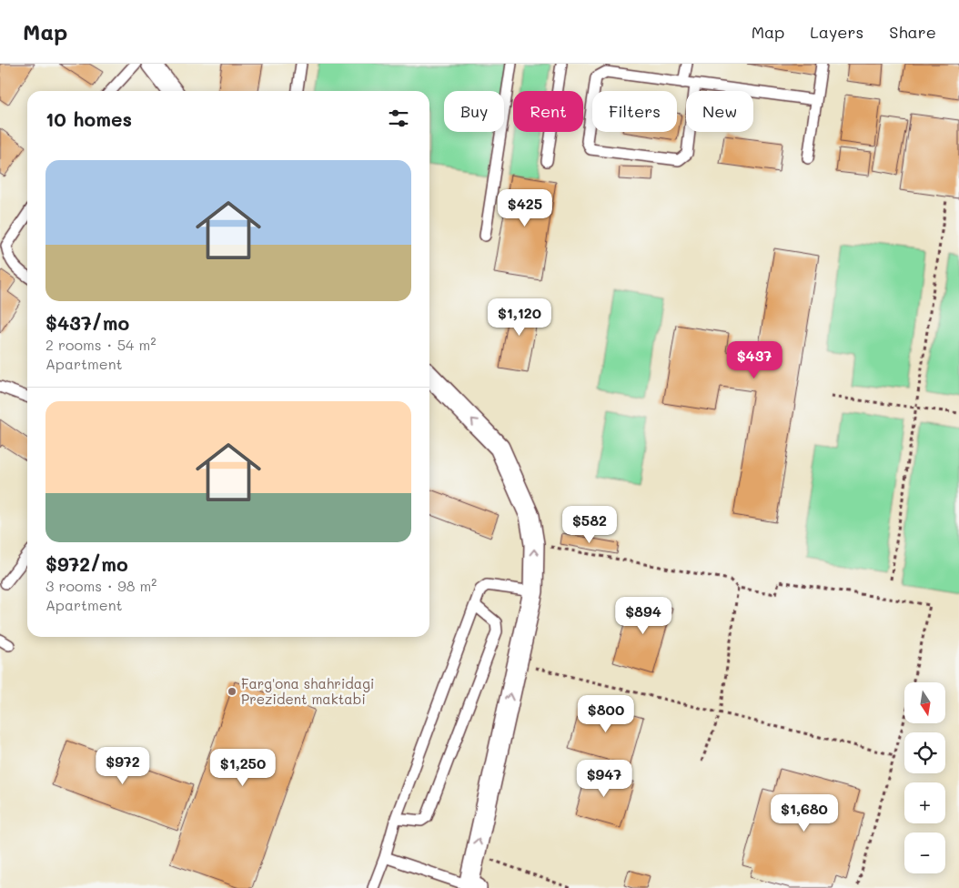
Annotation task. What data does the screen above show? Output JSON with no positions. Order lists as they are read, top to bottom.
{
  "places": ["Farg'ona shahridagi Prezident maktabi"],
  "north": "bottom",
  "page": {
    "header": "Map",
    "nav": ["Map", "Layers", "Share"],
    "chip": [
      "Buy",
      "Rent",
      "Filters",
      "New"
    ],
    "heading": "10 homes",
    "list": [
      {
        "name": "$437/mo",
        "note": "2 rooms · 54 m² · Apartment"
      },
      {
        "name": "$972/mo",
        "note": "3 rooms · 98 m² · Apartment"
      }
    ],
    "price": [
      "$425",
      "$1,120",
      "$437",
      "$582",
      "$894",
      "$800",
      "$972",
      "$1,250",
      "$947",
      "$1,680"
    ],
    "map_buttons": ["+", "−"]
  }
}
